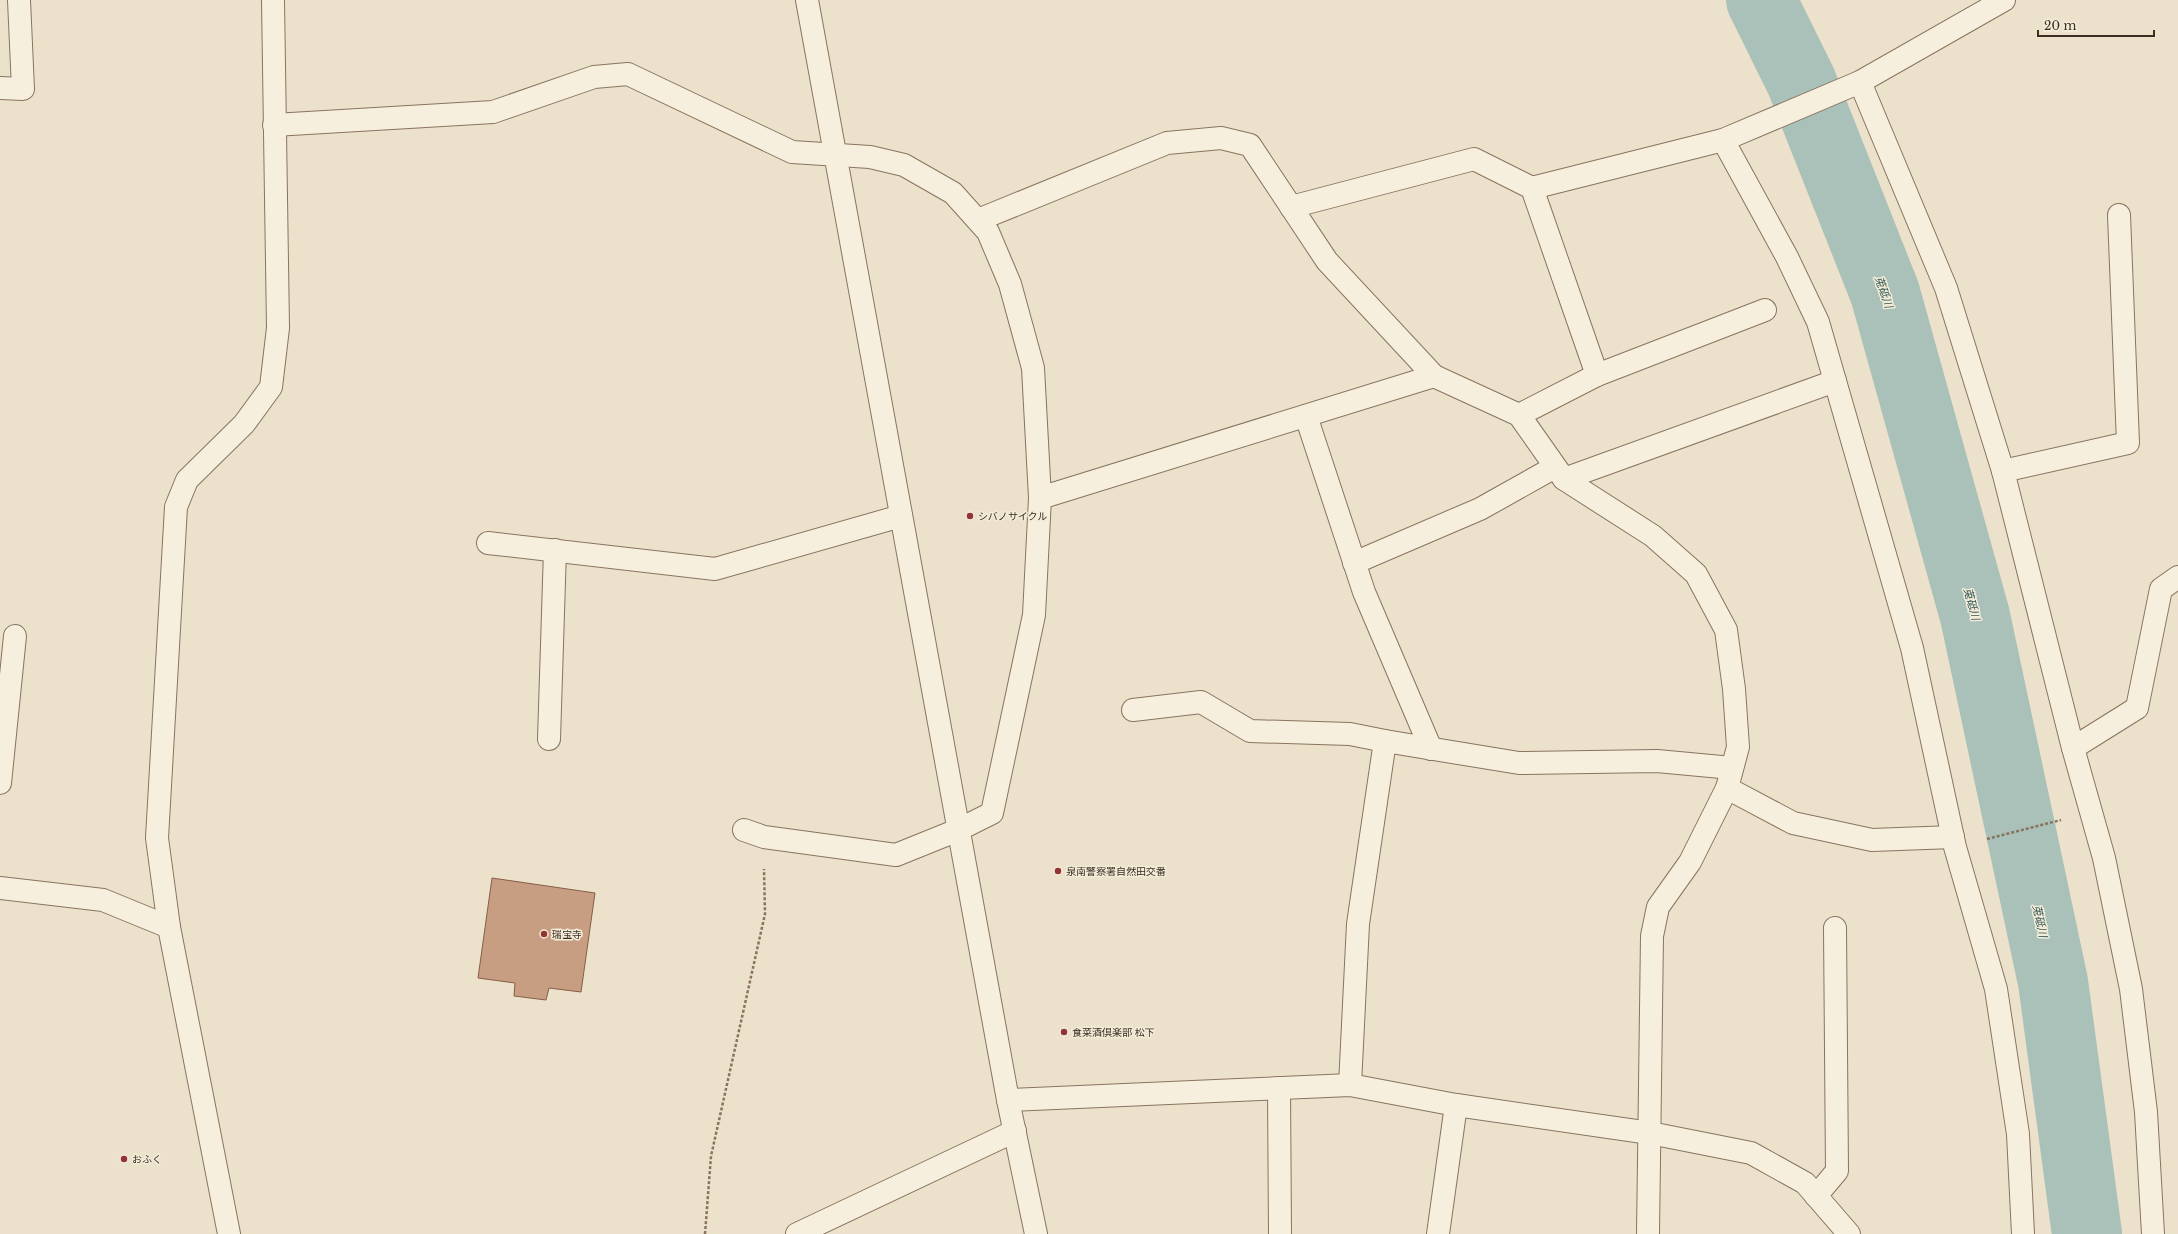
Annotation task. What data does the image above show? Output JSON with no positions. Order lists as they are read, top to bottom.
{
  "water": ["莵砥川"],
  "places": [
    "シバノサイクル",
    "泉南警察署自然田交番",
    "瑞宝寺",
    "食菜酒倶楽部 松下",
    "おふく"
  ],
  "scale_bar": "20 m"
}
